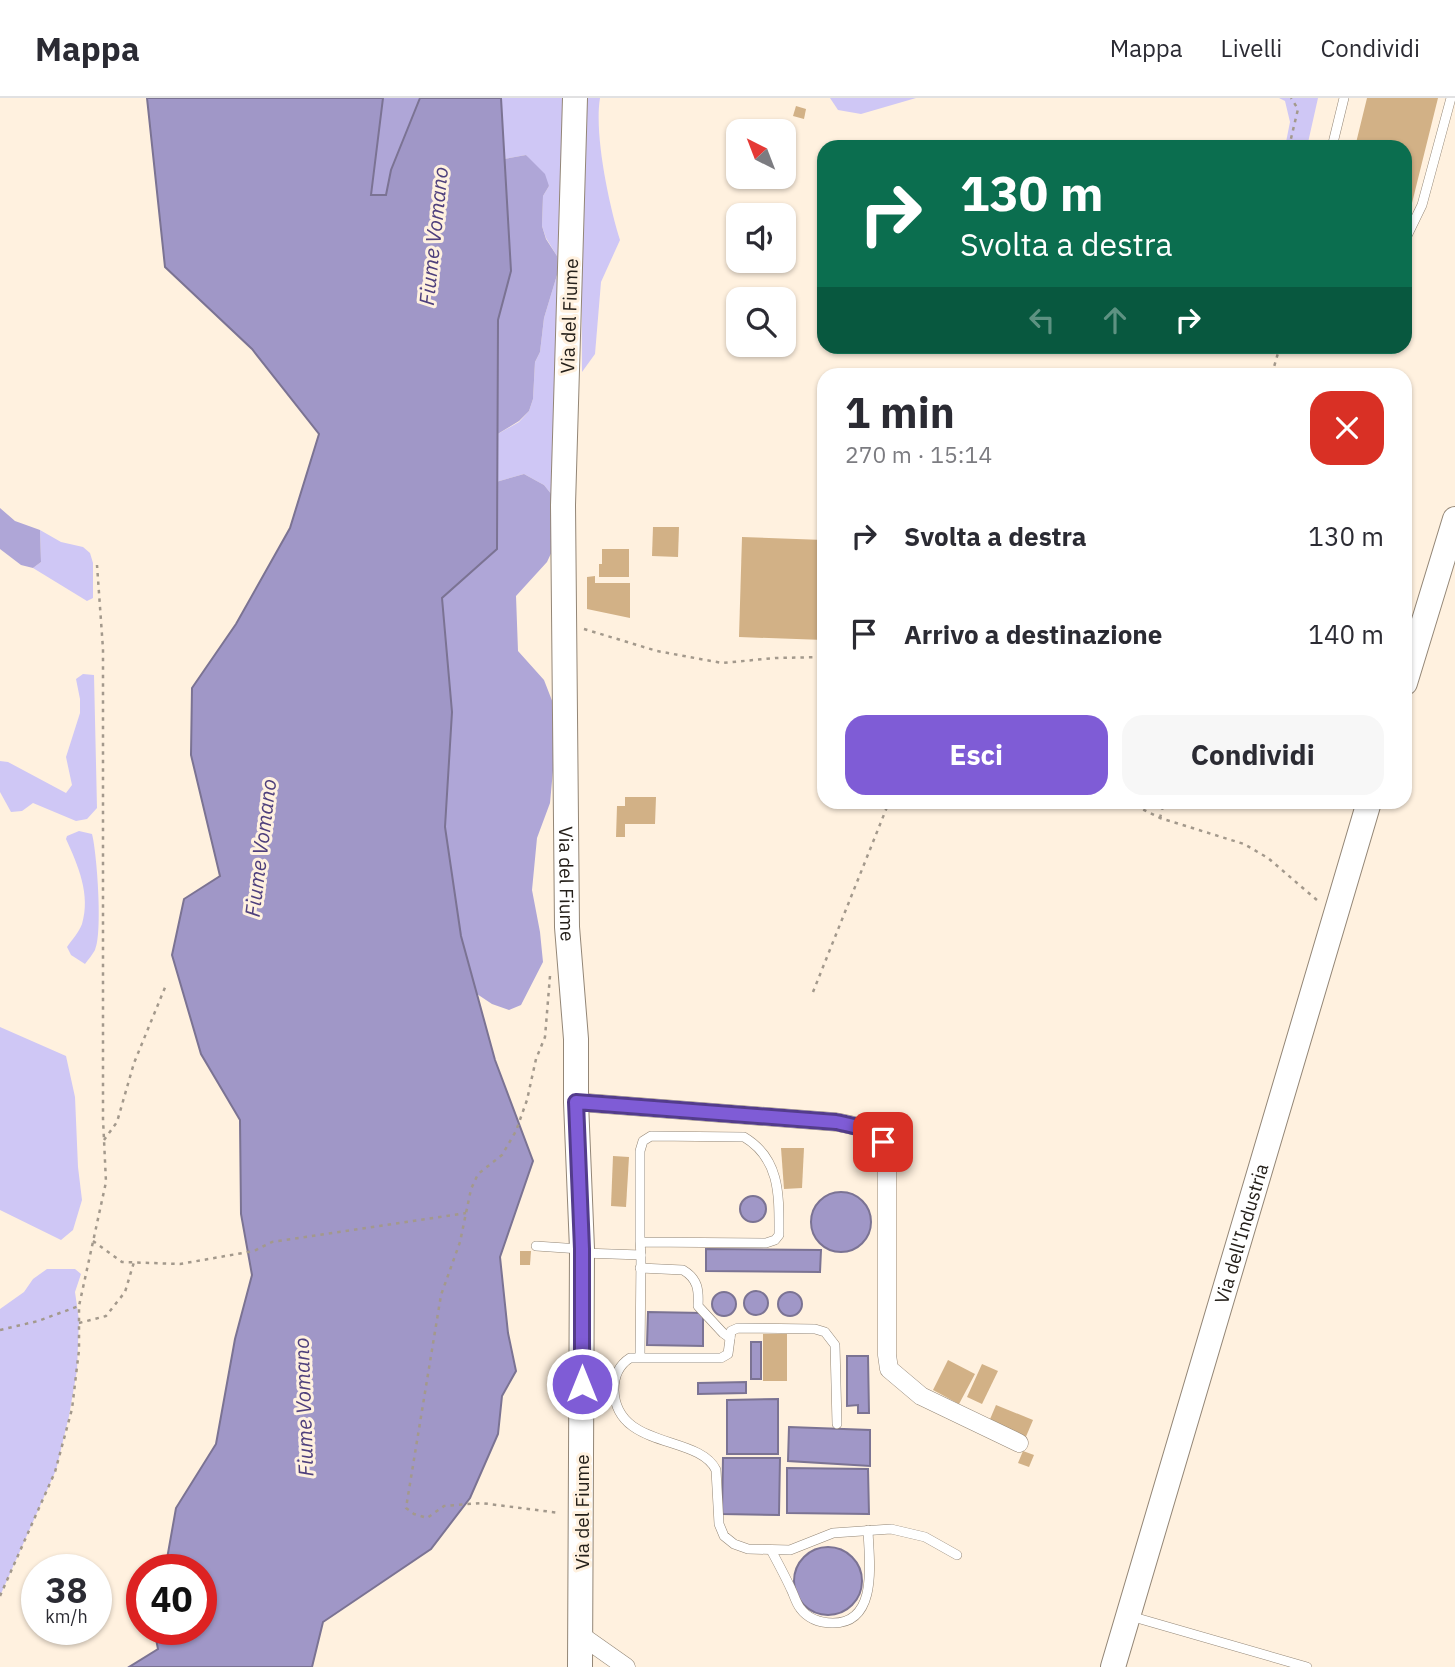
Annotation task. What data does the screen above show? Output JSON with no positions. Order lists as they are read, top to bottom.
{
  "streets": {
    "street": ["Via del Fiume", "Via dell'Industria"]
  },
  "water": ["Fiume Vomano"],
  "north": "top left",
  "page": {
    "header": "Mappa",
    "nav": ["Mappa", "Livelli", "Condividi"],
    "turn": ["130 m", "Svolta a destra"],
    "heading": ["1 min", "270 m · 15:14"],
    "list": [
      {
        "name": "Svolta a destra",
        "value": "130 m"
      },
      {
        "name": "Arrivo a destinazione",
        "value": "140 m"
      }
    ],
    "buttons": ["Esci", "Condividi"],
    "speed": "38 km/h",
    "limit": "40"
  }
}
